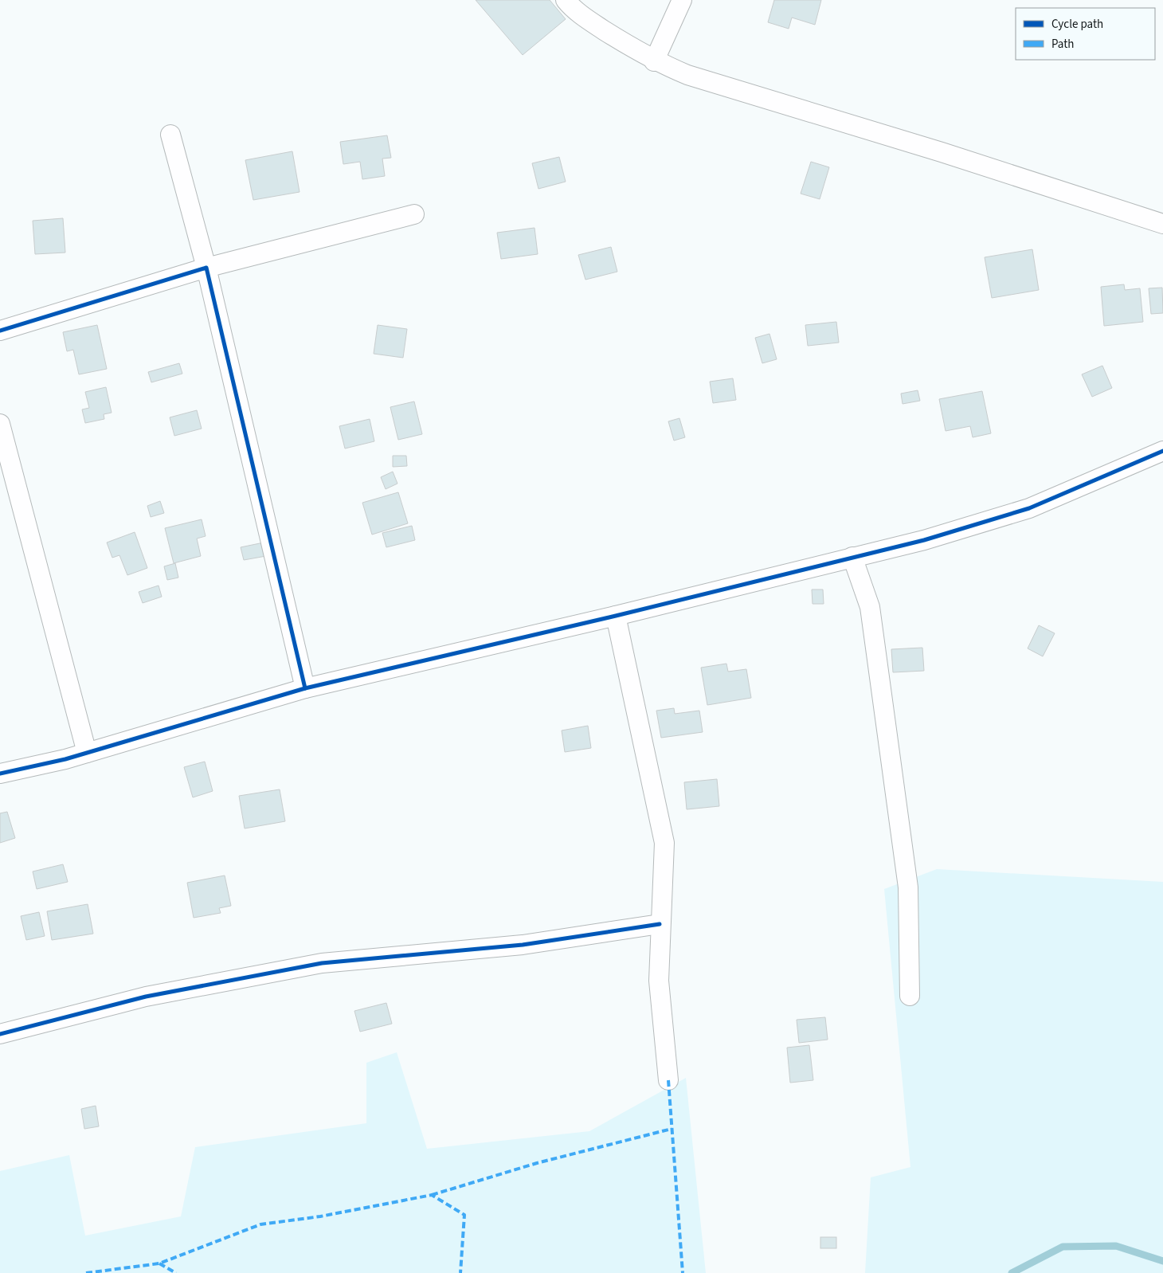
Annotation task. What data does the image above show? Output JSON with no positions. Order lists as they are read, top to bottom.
{
  "legend": ["Cycle path", "Path"]
}
